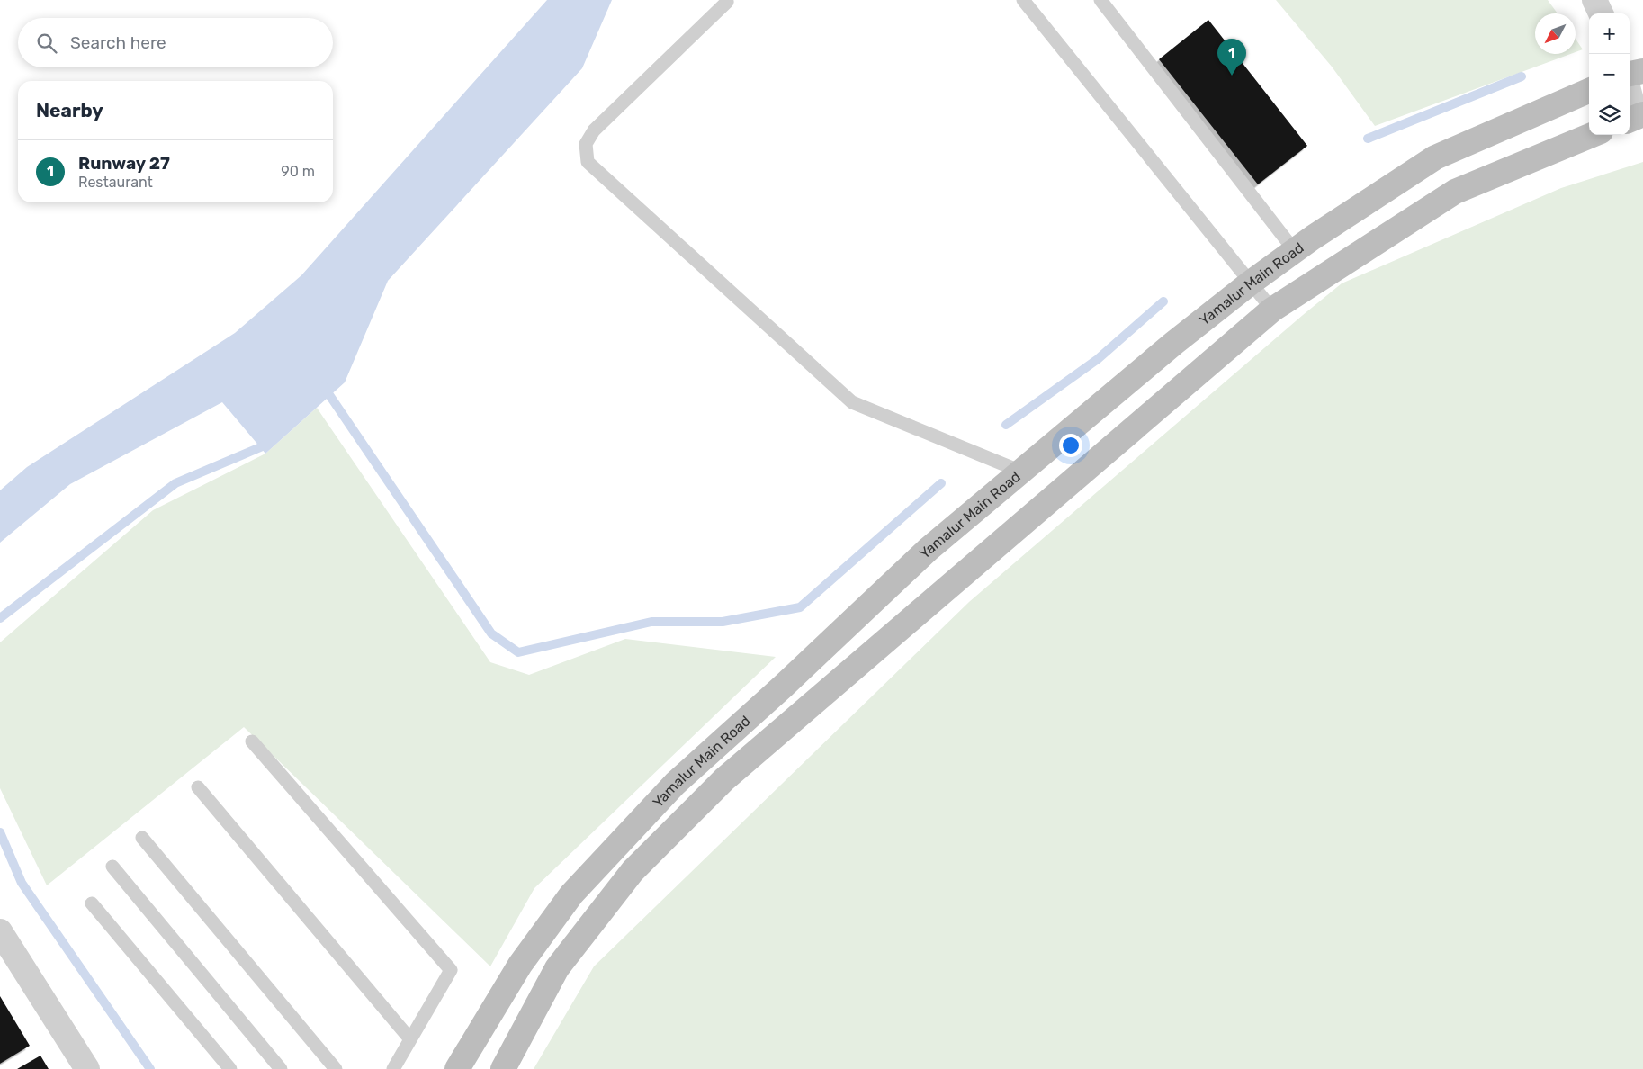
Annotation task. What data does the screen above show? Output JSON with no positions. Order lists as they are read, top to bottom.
{
  "streets": {
    "street": ["Yamalur Main Road"]
  },
  "north": "bottom left",
  "page": {
    "map_buttons": ["+", "−"],
    "search": "Search here",
    "pins": "1",
    "heading": "Nearby",
    "list": [
      {
        "mark": "1",
        "name": "Runway 27",
        "note": "Restaurant",
        "value": "90 m"
      }
    ]
  }
}
